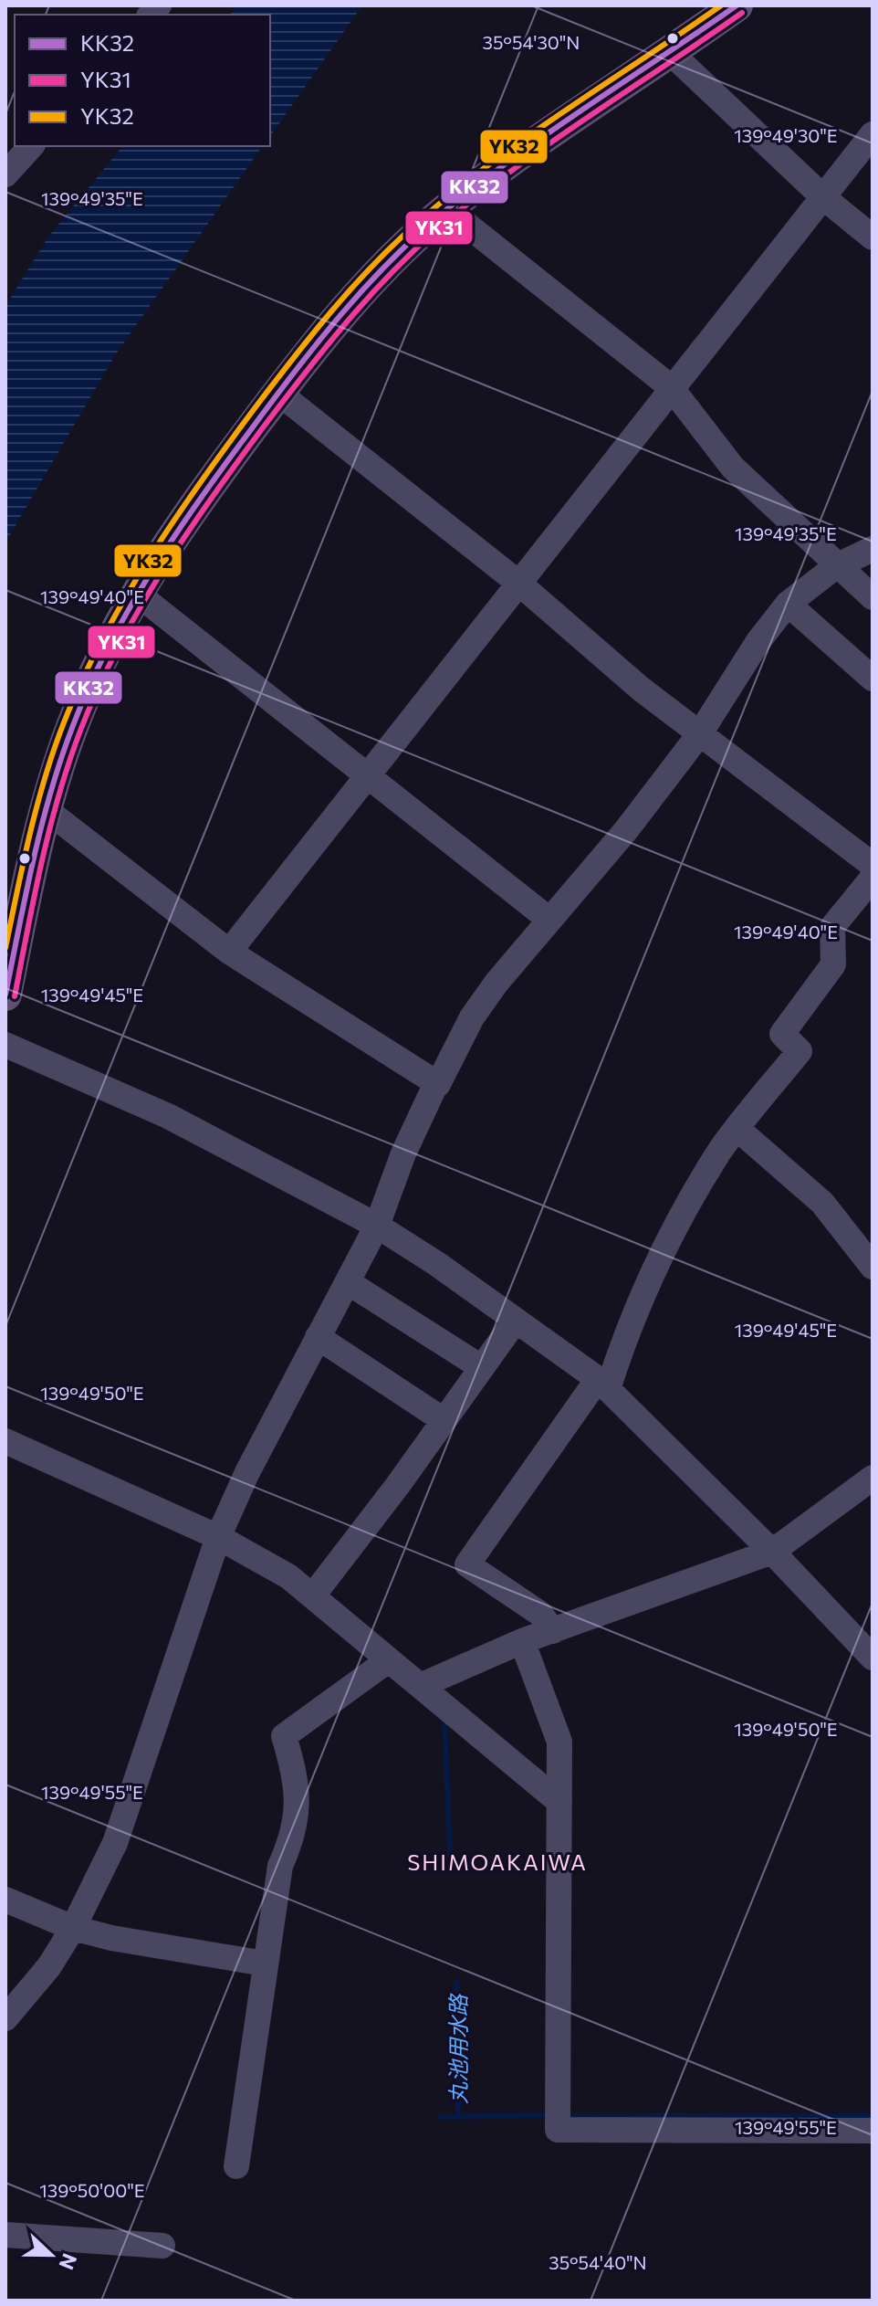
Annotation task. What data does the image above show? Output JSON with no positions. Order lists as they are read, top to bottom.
{
  "districts": ["SHIMOAKAIWA"],
  "water": ["丸池用水路"],
  "lines": ["transit line KK32", "transit line YK32", "transit line YK31"],
  "legend": ["KK32", "YK31", "YK32"],
  "north": "right",
  "coordinates": [
    "35°54'30\"N",
    "139°49'30\"E",
    "139°49'35\"E",
    "139°49'40\"E",
    "139°49'45\"E",
    "139°49'50\"E",
    "139°49'55\"E",
    "139°50'00\"E",
    "35°54'40\"N"
  ]
}
